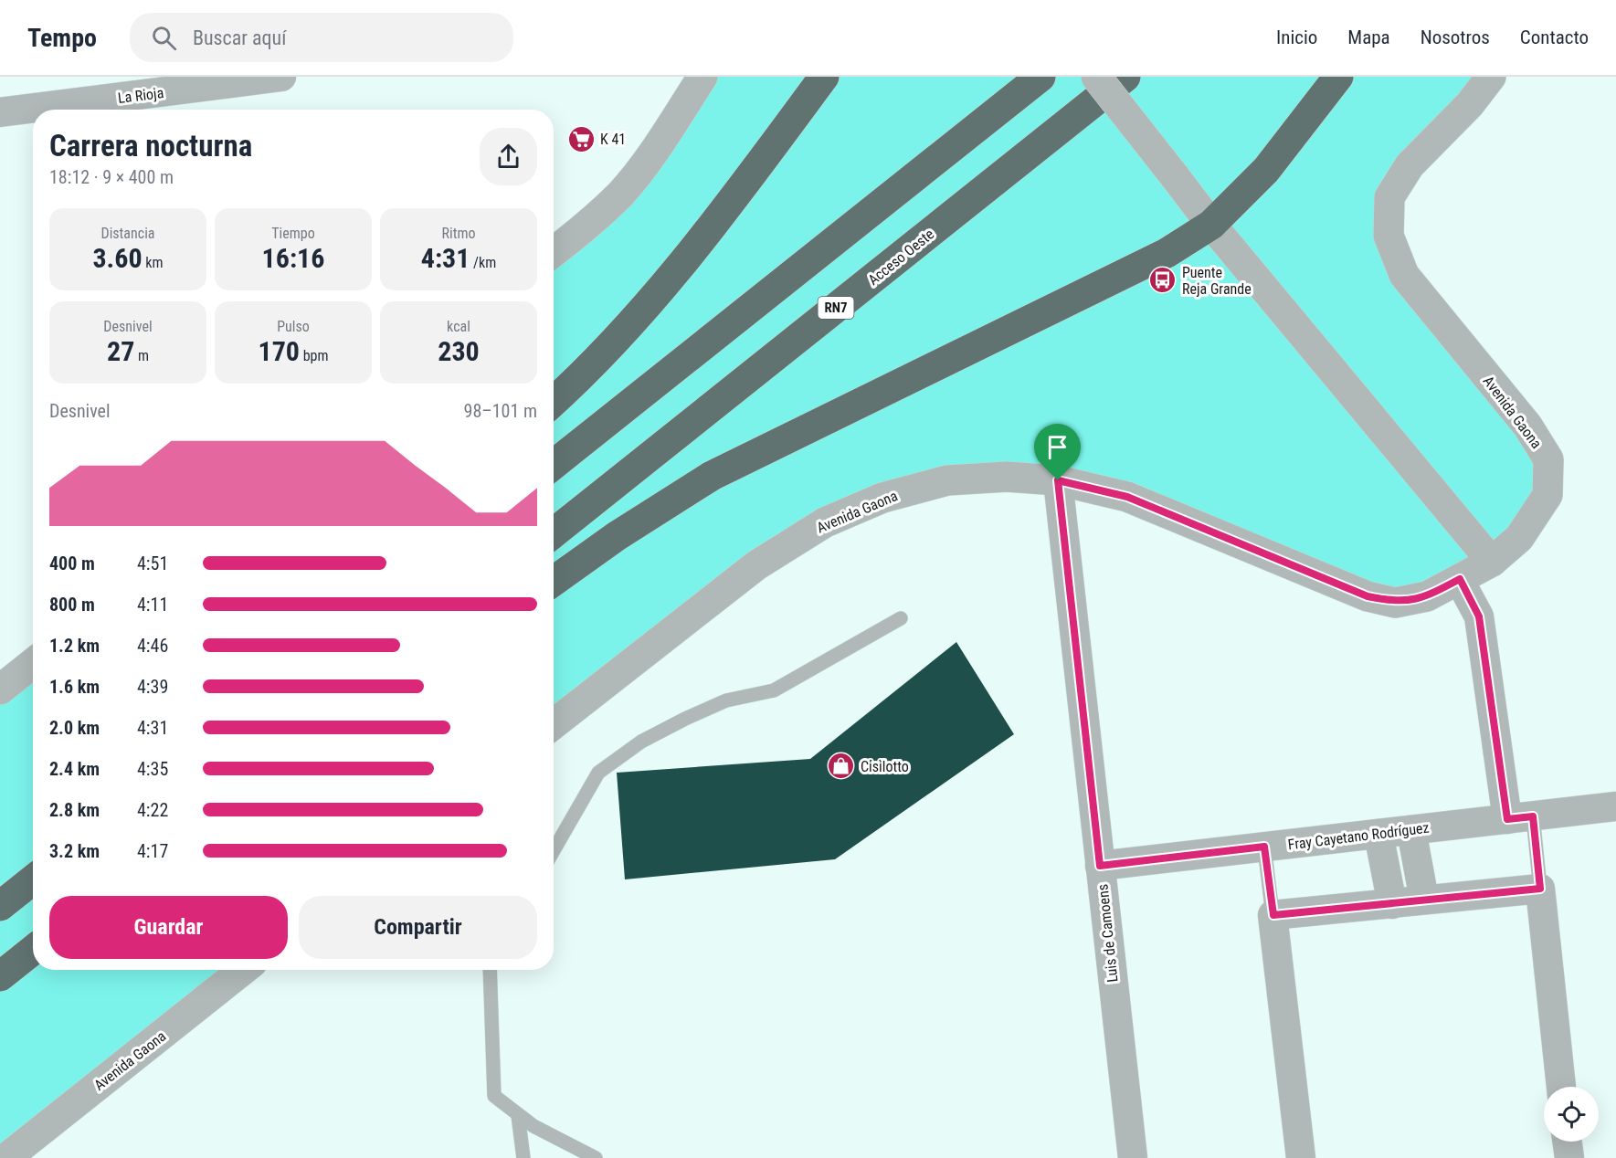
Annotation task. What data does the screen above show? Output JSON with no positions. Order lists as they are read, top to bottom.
{
  "streets": {
    "highway": ["Acceso Oeste", "RN7"],
    "street": [
      "La Rioja",
      "Avenida Gaona",
      "Fray Cayetano Rodríguez",
      "Luis de Camoens"
    ]
  },
  "crossings": [
    ["Avenida Gaona", "Luis de Camoens"],
    ["Fray Cayetano Rodríguez", "Luis de Camoens"]
  ],
  "places": {
    "supermarket": ["K 41"],
    "bus stop": ["Puente Reja Grande"],
    "shop": ["Cisilotto"]
  },
  "page": {
    "header": "Tempo",
    "search": "Buscar aquí",
    "nav": [
      "Inicio",
      "Mapa",
      "Nosotros",
      "Contacto"
    ],
    "heading": ["Carrera nocturna", "18:12 · 9 × 400 m"],
    "stats": [
      ["Distancia", "3.60 km"],
      ["Tiempo", "16:16"],
      ["Ritmo", "4:31 /km"],
      ["Desnivel", "27 m"],
      ["Pulso", "170 bpm"],
      ["kcal", "230"]
    ],
    "chart": ["Desnivel", "98–101 m"],
    "list": [
      {
        "name": "400 m",
        "note": "4:51"
      },
      {
        "name": "800 m",
        "note": "4:11"
      },
      {
        "name": "1.2 km",
        "note": "4:46"
      },
      {
        "name": "1.6 km",
        "note": "4:39"
      },
      {
        "name": "2.0 km",
        "note": "4:31"
      },
      {
        "name": "2.4 km",
        "note": "4:35"
      },
      {
        "name": "2.8 km",
        "note": "4:22"
      },
      {
        "name": "3.2 km",
        "note": "4:17"
      }
    ],
    "buttons": ["Guardar", "Compartir"]
  }
}
